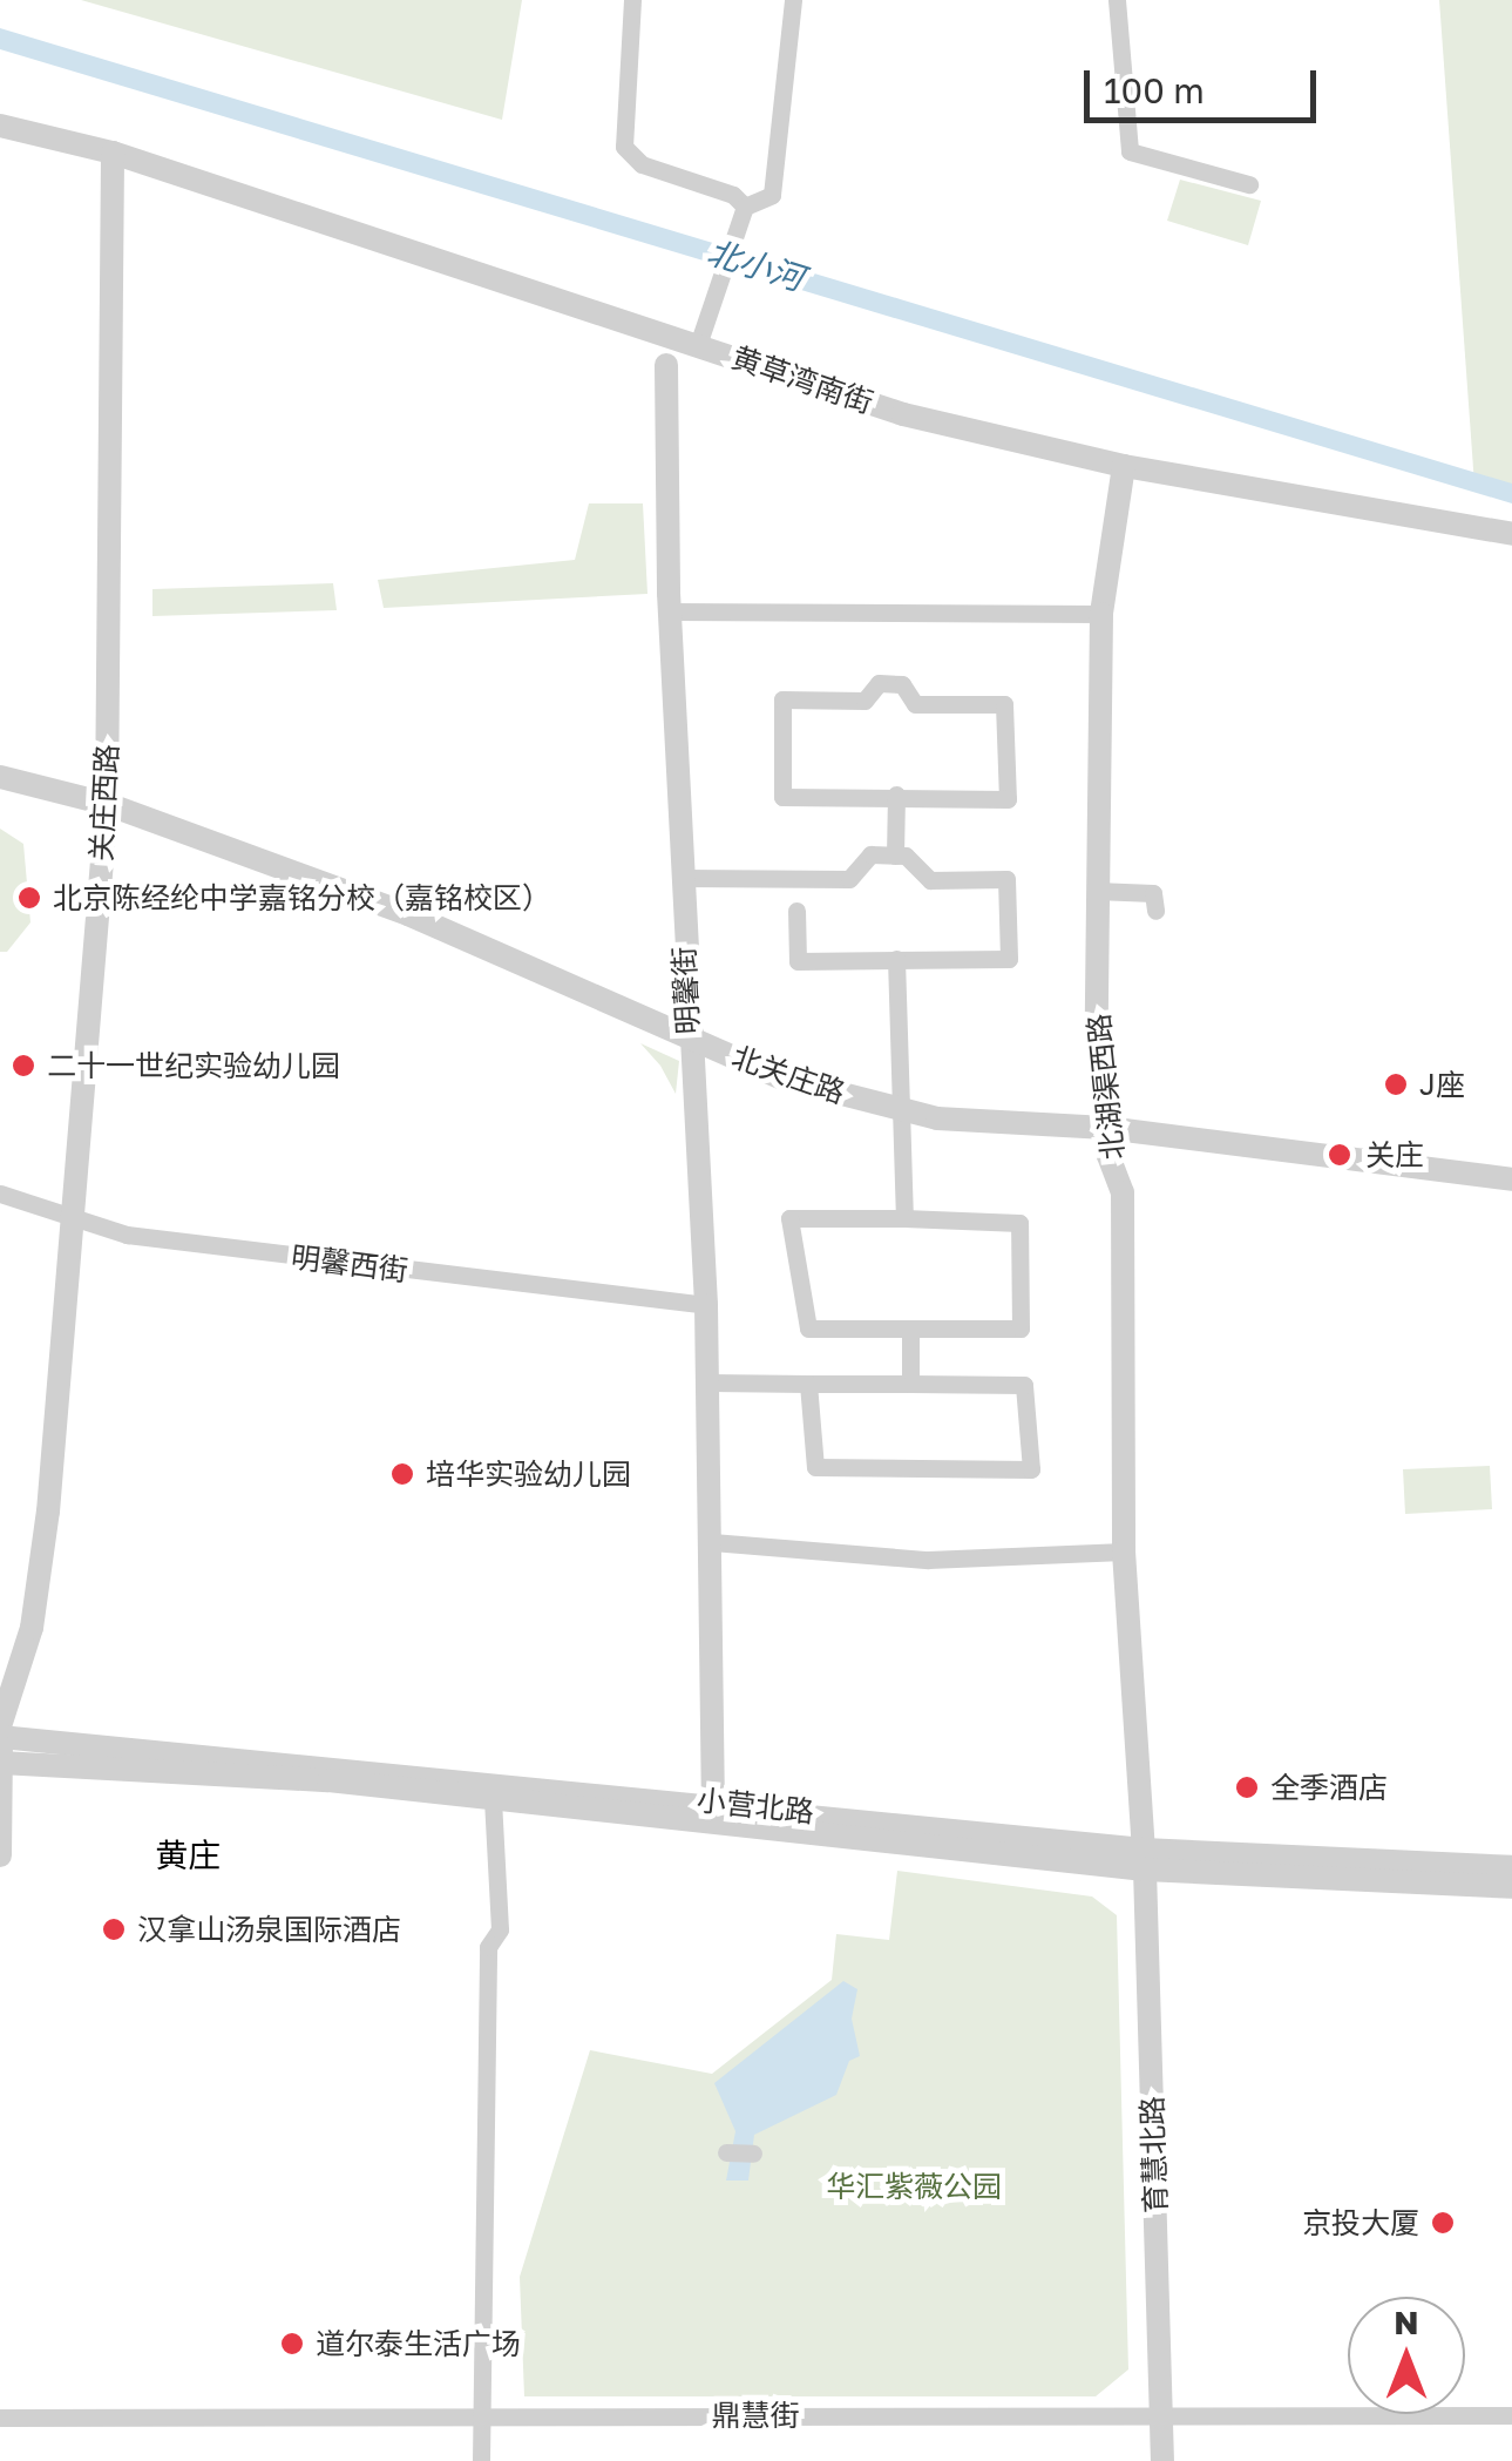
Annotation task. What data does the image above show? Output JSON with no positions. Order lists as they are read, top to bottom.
{
  "streets": {
    "street": [
      "黄草湾南街",
      "关庄西路",
      "明馨街",
      "北关庄路",
      "北湖渠西路",
      "明馨西街",
      "小营北路",
      "育慧北路",
      "鼎慧街"
    ]
  },
  "crossings": [
    ["黄草湾南街", "关庄西路"],
    ["黄草湾南街", "北湖渠西路"],
    ["关庄西路", "北关庄路"],
    ["关庄西路", "明馨西街"],
    ["明馨街", "北关庄路"],
    ["明馨街", "明馨西街"],
    ["明馨街", "小营北路"],
    ["北关庄路", "北湖渠西路"],
    ["北湖渠西路", "小营北路"],
    ["北湖渠西路", "育慧北路"],
    ["小营北路", "育慧北路"],
    ["育慧北路", "鼎慧街"]
  ],
  "districts": ["黄庄"],
  "water": ["北小河"],
  "parks": ["华汇紫薇公园"],
  "places": [
    "北京陈经纶中学嘉铭分校（嘉铭校区）",
    "二十一世纪实验幼儿园",
    "J座",
    "关庄",
    "培华实验幼儿园",
    "全季酒店",
    "汉拿山汤泉国际酒店",
    "京投大厦",
    "道尔泰生活广场"
  ],
  "scale_bar": "100 m",
  "north": "top"
}
